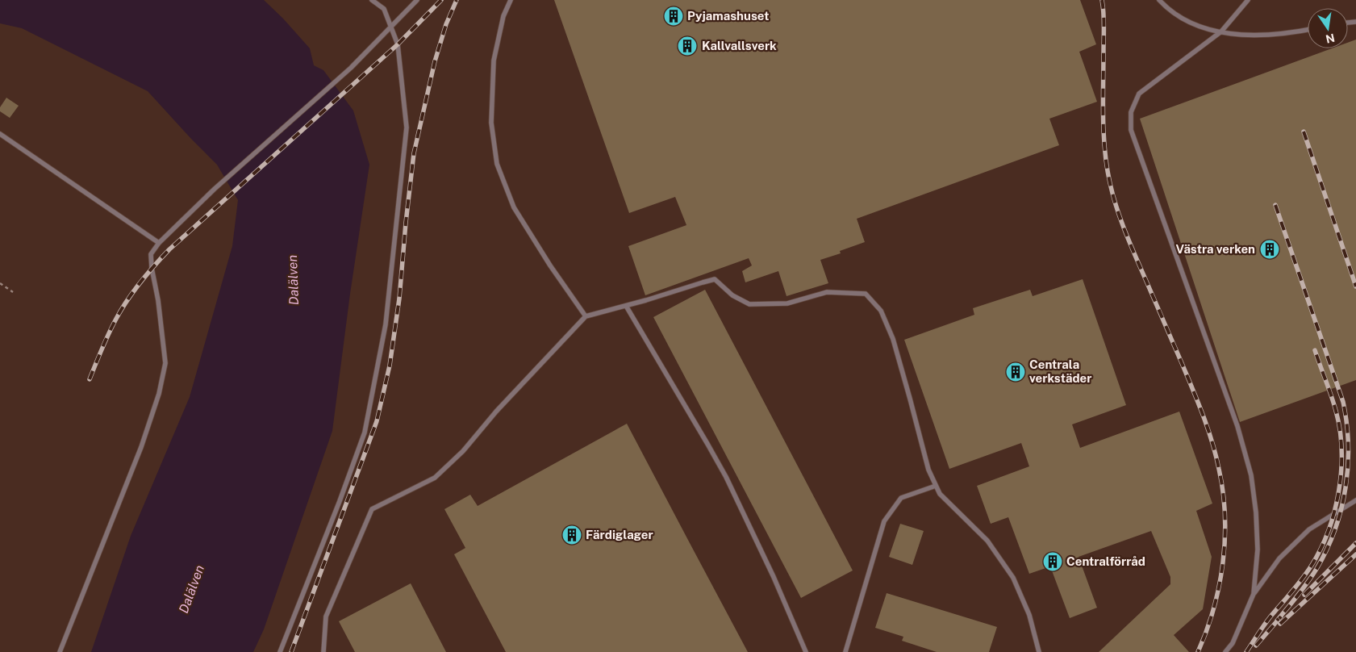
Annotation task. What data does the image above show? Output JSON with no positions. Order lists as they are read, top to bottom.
{
  "water": ["Dalälven"],
  "places": {
    "building": [
      "Pyjamashuset",
      "Kallvallsverk",
      "Västra verken",
      "Centrala verkstäder",
      "Färdiglager",
      "Centralförråd"
    ]
  },
  "north": "bottom"
}
